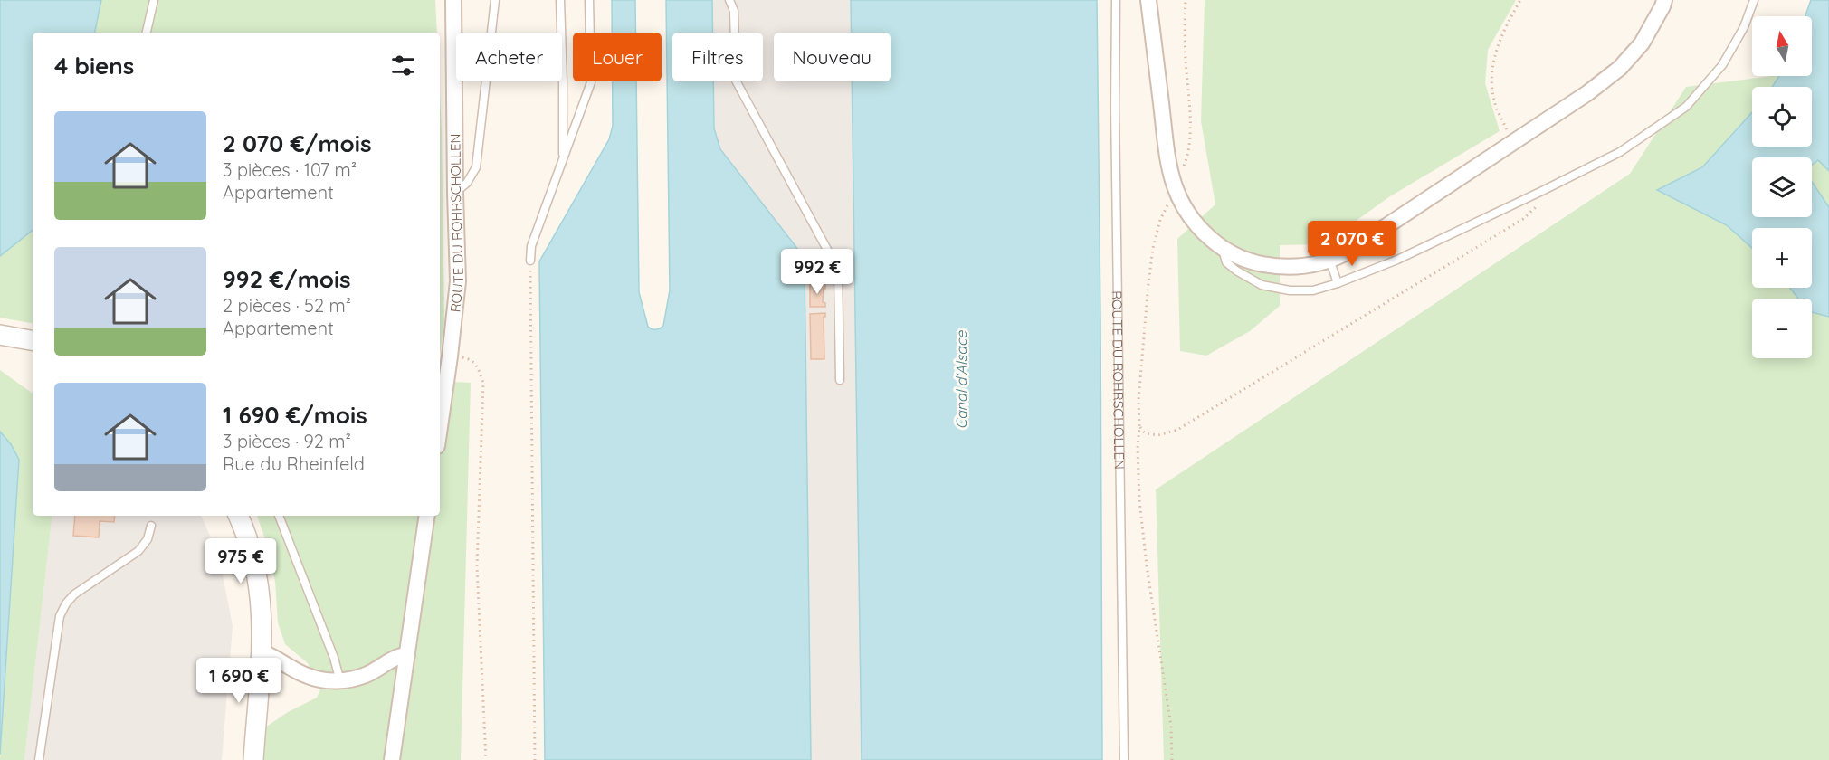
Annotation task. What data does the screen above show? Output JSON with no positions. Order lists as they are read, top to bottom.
{
  "streets": {
    "street": ["ROUTE DU ROHRSCHOLLEN"]
  },
  "water": ["Canal d'Alsace"],
  "north": "top",
  "page": {
    "map_buttons": ["+", "−"],
    "chip": [
      "Acheter",
      "Louer",
      "Filtres",
      "Nouveau"
    ],
    "heading": "4 biens",
    "list": [
      {
        "name": "2 070 €/mois",
        "note": "3 pièces · 107 m² · Appartement"
      },
      {
        "name": "992 €/mois",
        "note": "2 pièces · 52 m² · Appartement"
      },
      {
        "name": "1 690 €/mois",
        "note": "3 pièces · 92 m² · Rue du Rheinfeld"
      }
    ],
    "price": [
      "2 070 €",
      "992 €",
      "975 €",
      "1 690 €"
    ]
  }
}
